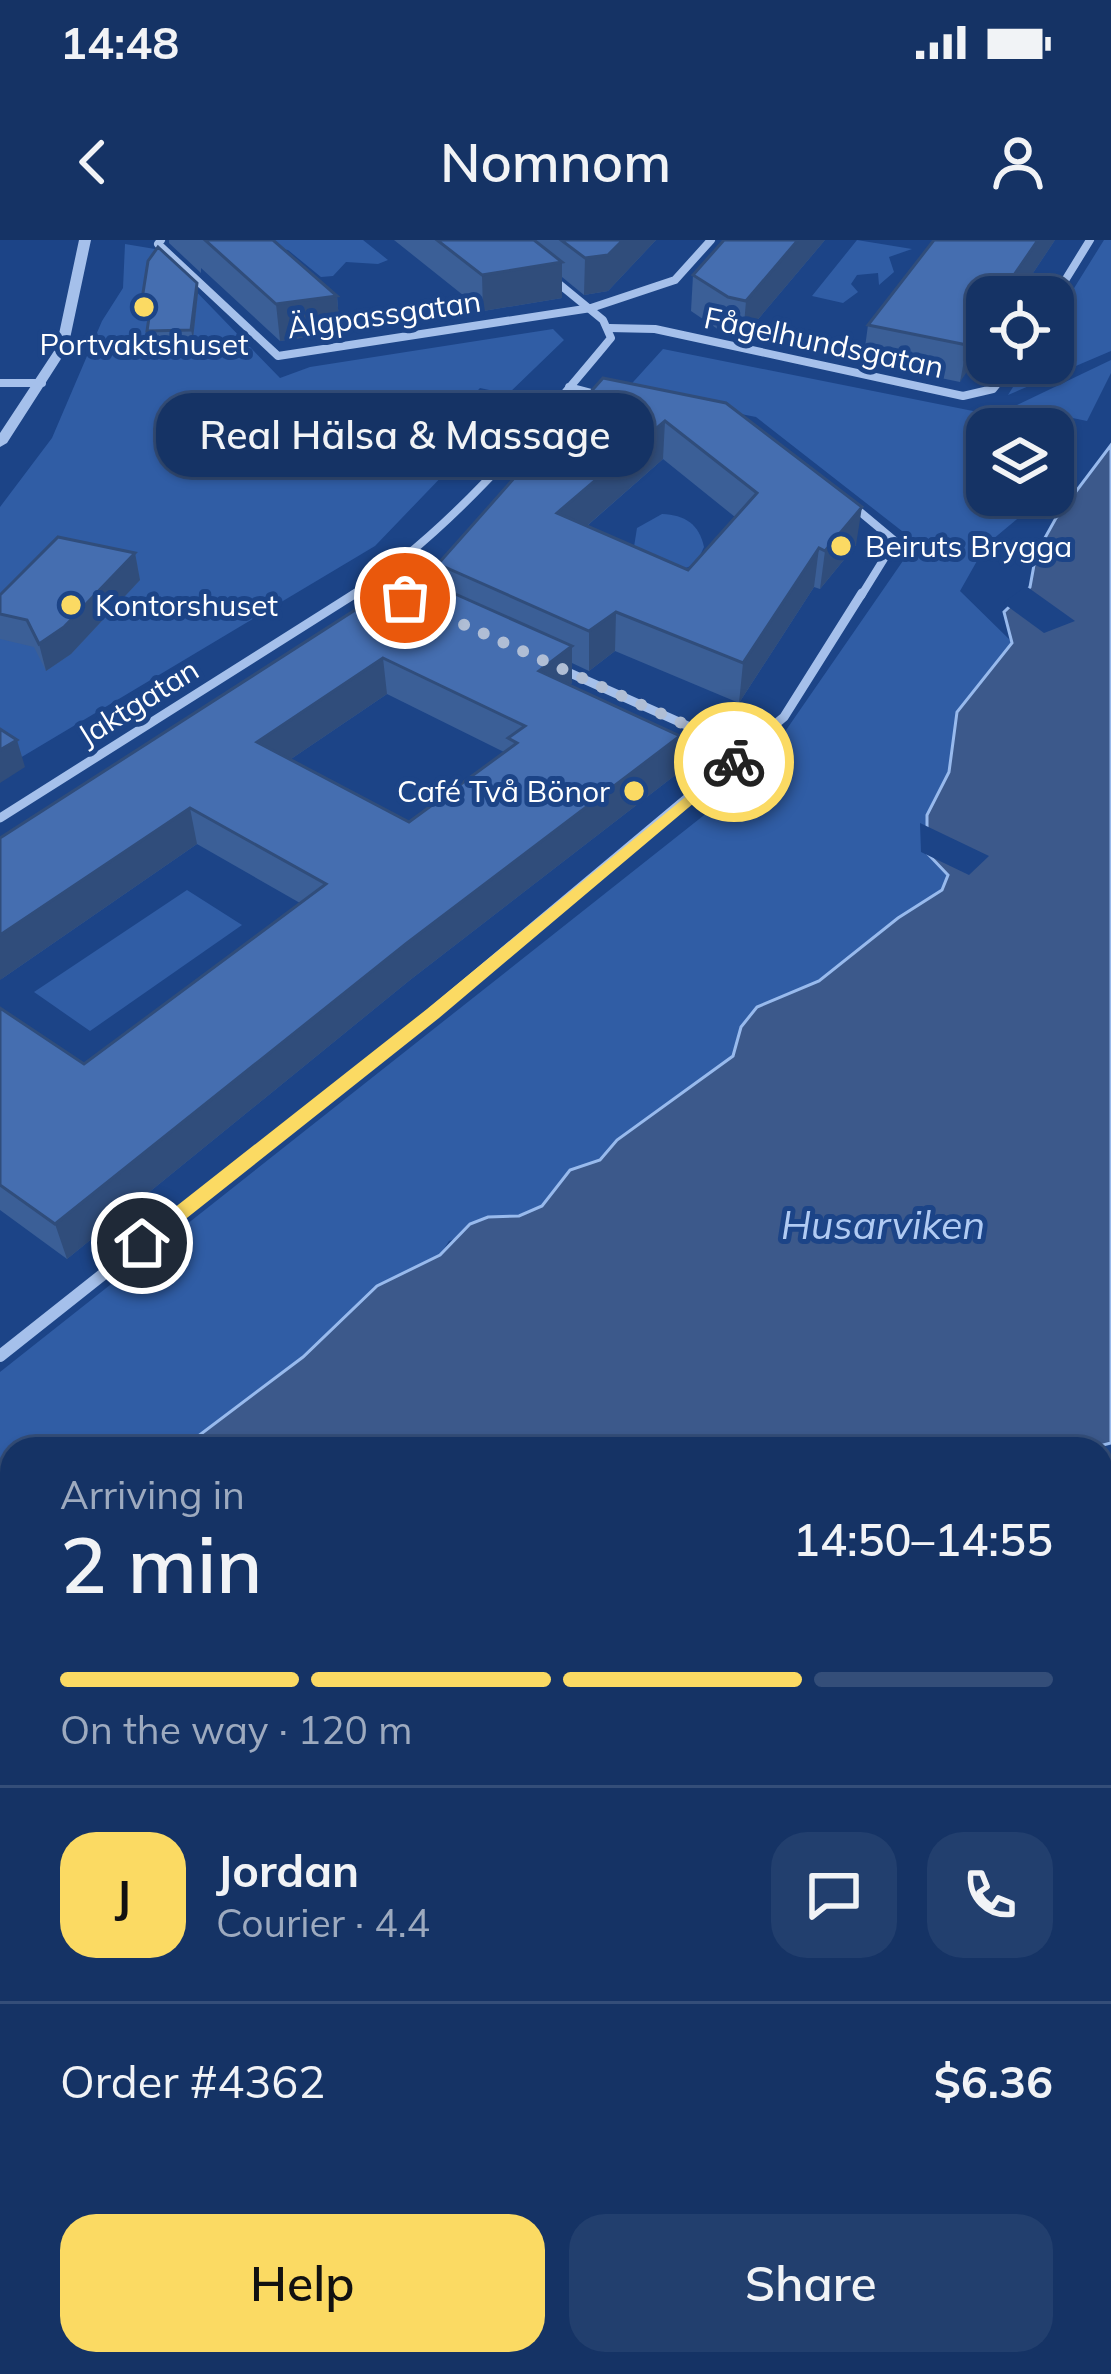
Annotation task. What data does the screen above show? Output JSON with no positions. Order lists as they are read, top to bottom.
{
  "streets": {
    "street": ["Älgpassgatan", "Fågelhundsgatan", "Jaktgatan"]
  },
  "crossings": [
    ["Fågelhundsgatan", "Jaktgatan"]
  ],
  "water": ["Husarviken"],
  "places": [
    "Portvaktshuset",
    "Beiruts Brygga",
    "Real Hälsa & Massage",
    "Kontorshuset",
    "Café Två Bönor"
  ],
  "page": {
    "status": "14:48",
    "header": "Nomnom",
    "bubble": "Real Hälsa & Massage",
    "heading": ["2 min", "Arriving in", "14:50–14:55"],
    "panel": [
      "Jordan",
      "Courier · 4.4",
      "Order #4362",
      "$6.36"
    ],
    "bar": "On the way · 120 m",
    "round": "J",
    "buttons": ["Help", "Share"]
  }
}
